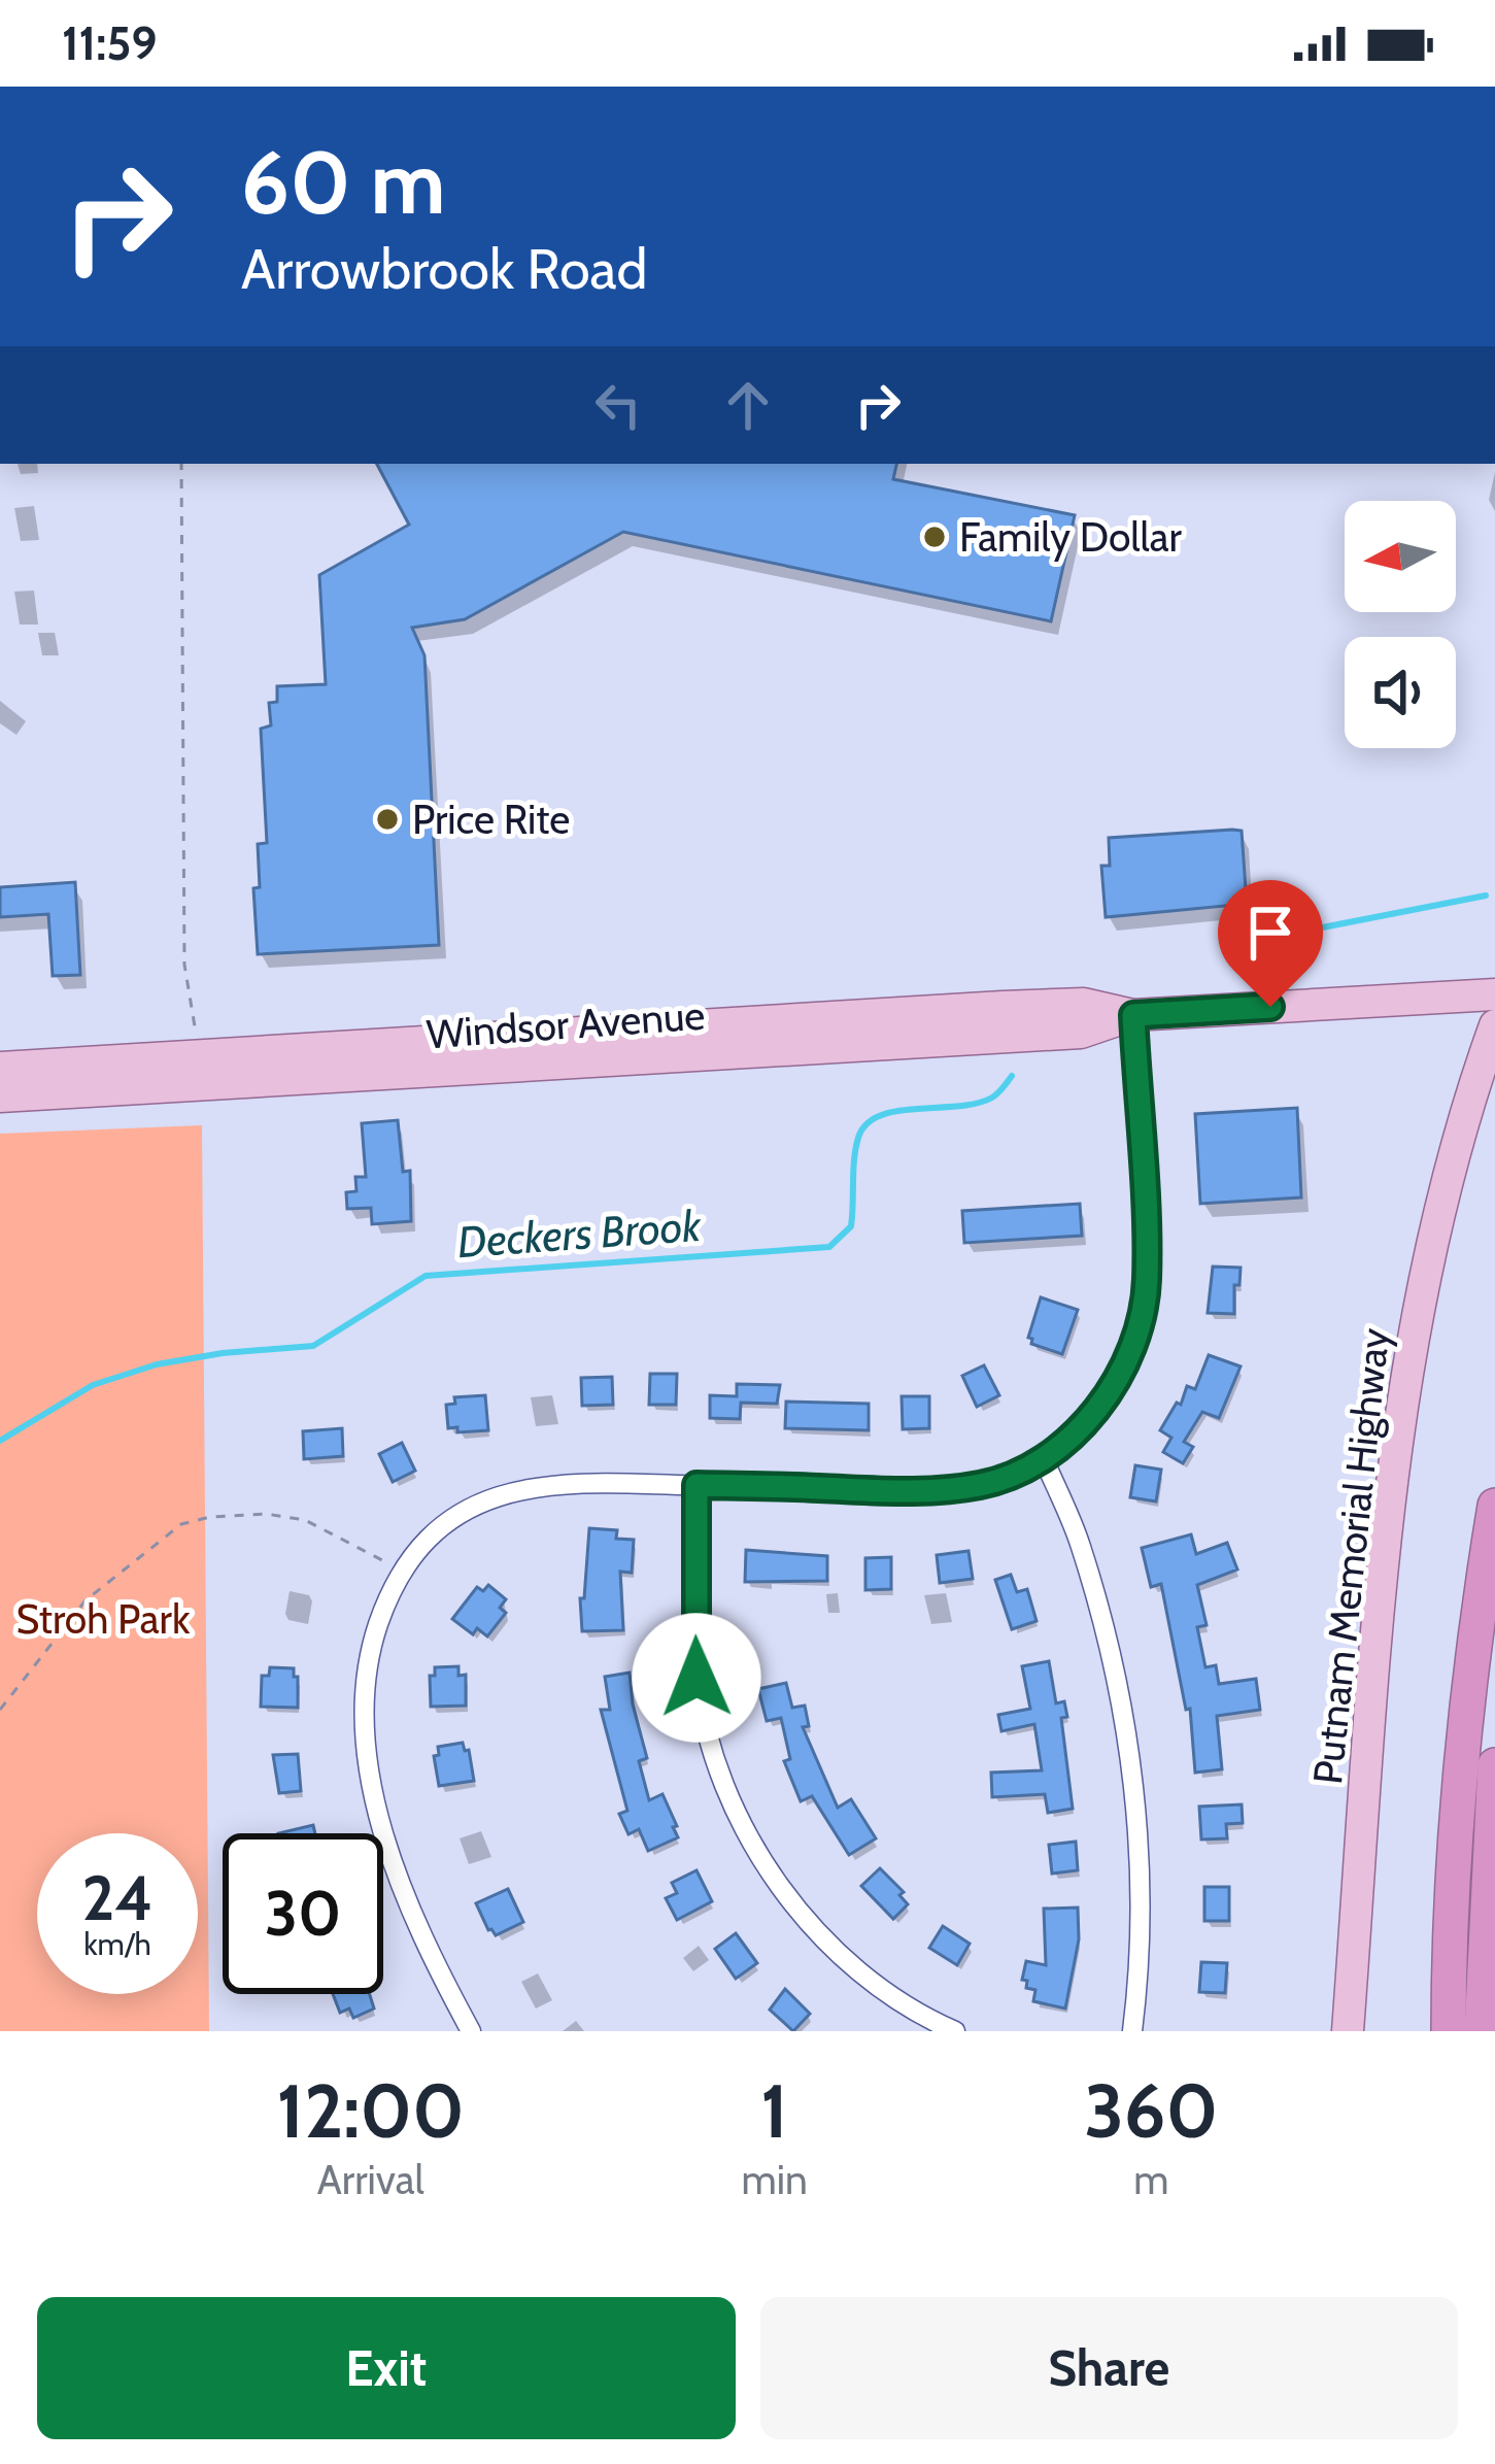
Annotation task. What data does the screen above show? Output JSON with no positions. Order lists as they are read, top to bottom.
{
  "streets": {
    "main road": ["Windsor Avenue", "Putnam Memorial Highway"]
  },
  "water": ["Deckers Brook"],
  "parks": ["Stroh Park"],
  "places": ["Family Dollar", "Price Rite"],
  "north": "left",
  "page": {
    "status": "11:59",
    "turn": ["60 m", "Arrowbrook Road"],
    "speed": "24 km/h",
    "limit": "30",
    "eta": [
      "12:00",
      "Arrival",
      "1",
      "min",
      "360",
      "m"
    ],
    "buttons": ["Exit", "Share"]
  }
}
